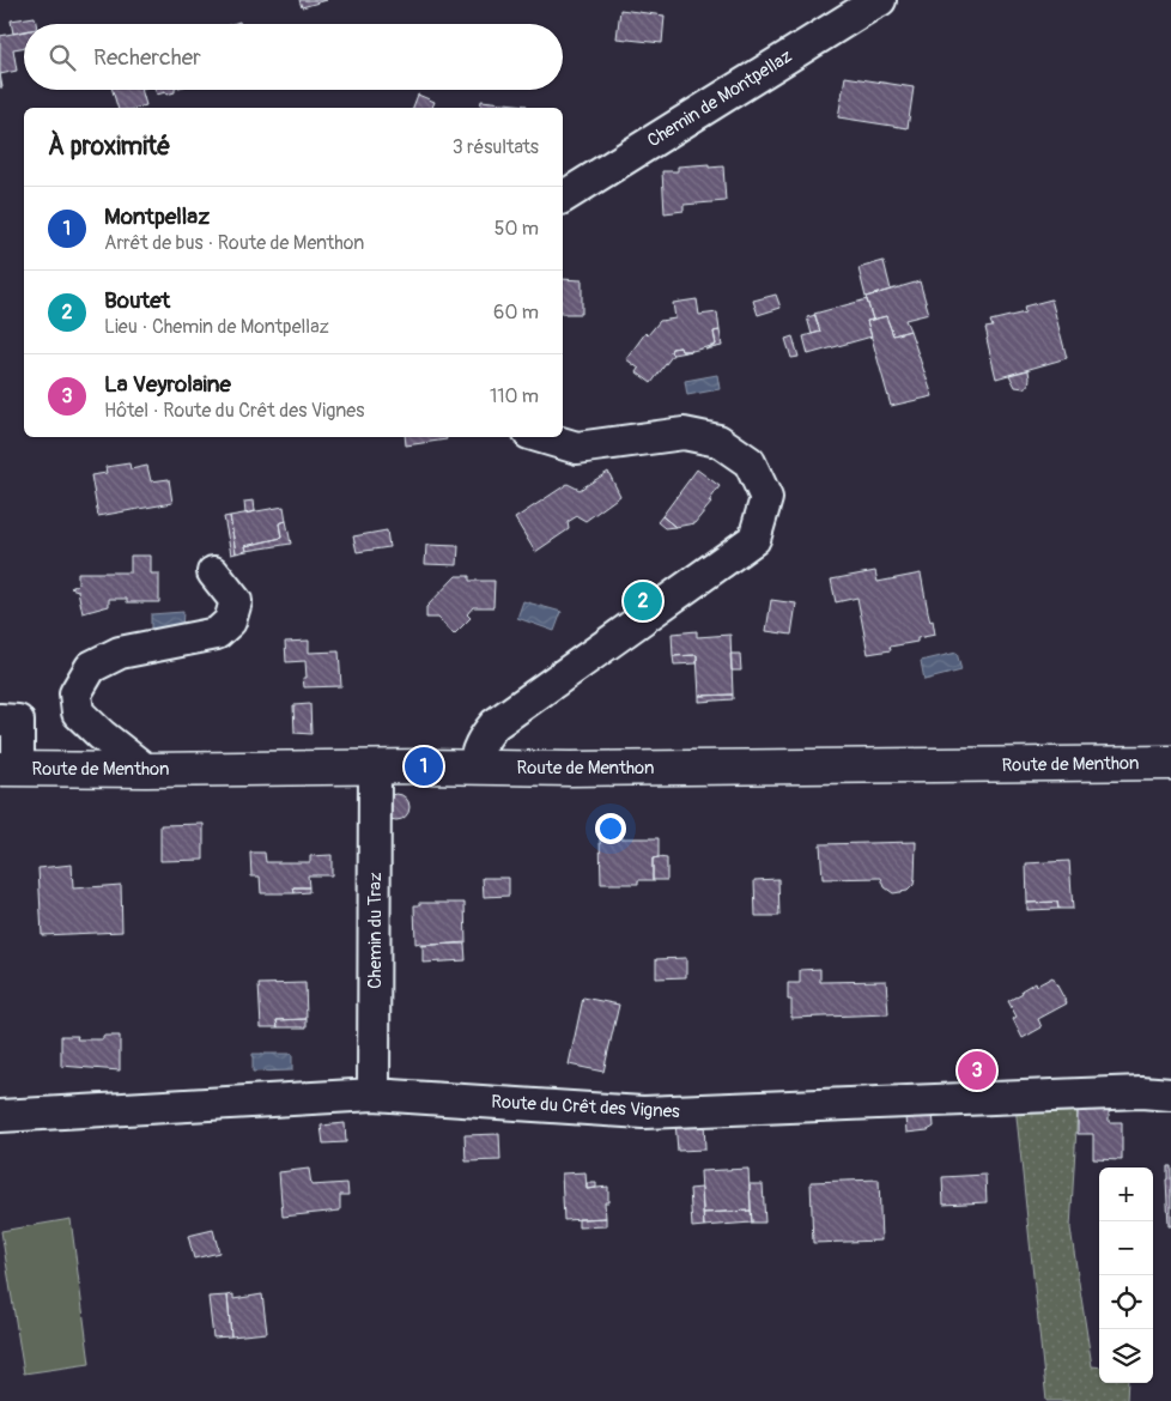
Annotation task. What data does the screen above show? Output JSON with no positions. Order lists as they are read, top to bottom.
{
  "streets": {
    "main road": ["Route de Menthon"],
    "street": ["Chemin de Montpellaz", "Chemin du Traz", "Route du Crêt des Vignes"]
  },
  "crossings": [
    ["Route de Menthon", "Chemin du Traz"],
    ["Chemin du Traz", "Route du Crêt des Vignes"]
  ],
  "page": {
    "search": "Rechercher",
    "heading": ["À proximité", "3 résultats"],
    "list": [
      {
        "mark": "1",
        "name": "Montpellaz",
        "note": "Arrêt de bus · Route de Menthon",
        "value": "50 m"
      },
      {
        "mark": "2",
        "name": "Boutet",
        "note": "Lieu · Chemin de Montpellaz",
        "value": "60 m"
      },
      {
        "mark": "3",
        "name": "La Veyrolaine",
        "note": "Hôtel · Route du Crêt des Vignes",
        "value": "110 m"
      }
    ],
    "pins": ["2", "1", "3"],
    "map_buttons": ["+", "−"]
  }
}
